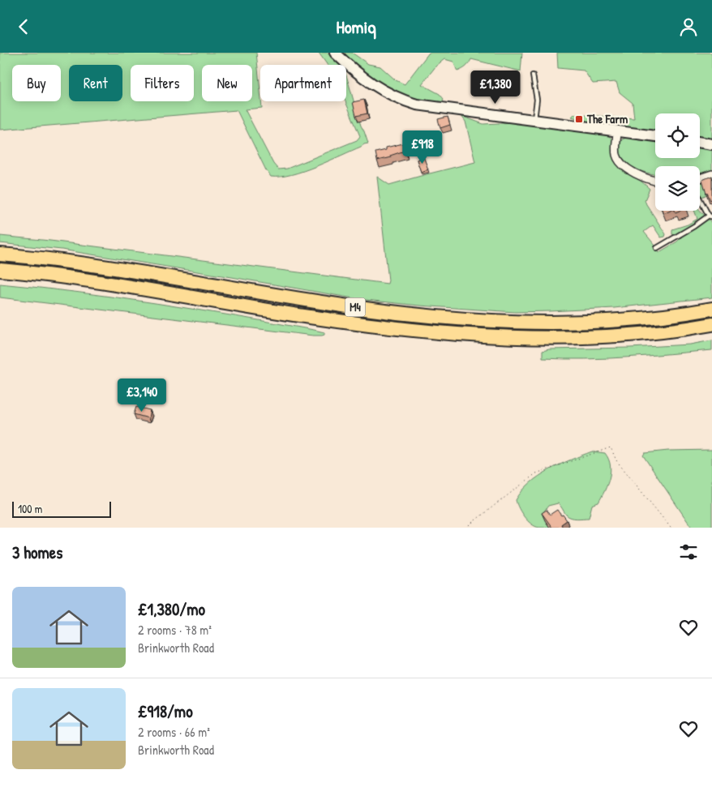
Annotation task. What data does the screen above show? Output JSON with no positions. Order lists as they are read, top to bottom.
{
  "streets": {
    "highway": ["M4"]
  },
  "places": {
    "transit": ["The Farm"]
  },
  "scale_bar": "100 m",
  "page": {
    "header": "Homiq",
    "chip": [
      "Buy",
      "Rent",
      "Filters",
      "New",
      "Apartment"
    ],
    "price": ["£1,380", "£918", "£3,140"],
    "scale": "100 m",
    "heading": "3 homes",
    "list": [
      {
        "name": "£1,380/mo",
        "note": "2 rooms · 78 m² · Brinkworth Road"
      },
      {
        "name": "£918/mo",
        "note": "2 rooms · 66 m² · Brinkworth Road"
      }
    ]
  }
}
